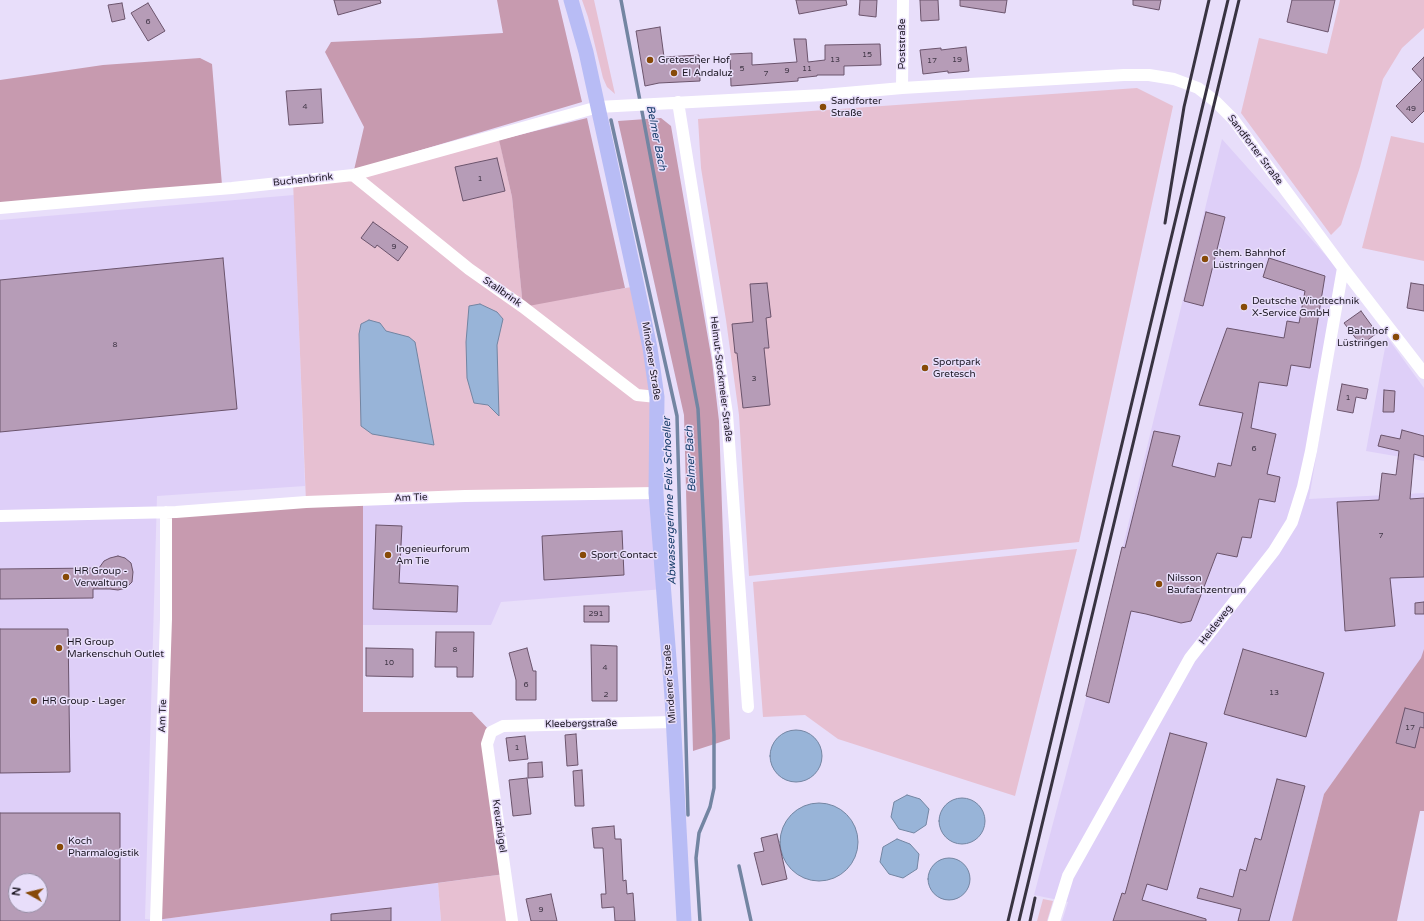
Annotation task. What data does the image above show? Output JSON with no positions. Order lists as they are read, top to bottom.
{
  "streets": {
    "main road": ["Mindener Straße"],
    "street": [
      "Poststraße",
      "Sandforter Straße",
      "Buchenbrink",
      "Stallbrink",
      "Helmut-Stockmeier-Straße",
      "Am Tie",
      "Heideweg",
      "Kleebergstraße",
      "Kreuzhügel"
    ]
  },
  "crossings": [
    ["Poststraße", "Sandforter Straße"],
    ["Sandforter Straße", "Buchenbrink"],
    ["Sandforter Straße", "Mindener Straße"],
    ["Sandforter Straße", "Helmut-Stockmeier-Straße"],
    ["Sandforter Straße", "Heideweg"],
    ["Buchenbrink", "Stallbrink"],
    ["Buchenbrink", "Mindener Straße"],
    ["Stallbrink", "Mindener Straße"],
    ["Mindener Straße", "Am Tie"],
    ["Mindener Straße", "Kleebergstraße"],
    ["Kleebergstraße", "Kreuzhügel"]
  ],
  "water": ["Belmer Bach", "Abwassergerinne Felix Schoeller"],
  "places": [
    "Gretescher Hof",
    "El Andaluz",
    "Sandforter Straße",
    "ehem. Bahnhof Lüstringen",
    "Deutsche Windtechnik X-Service GmbH",
    "Bahnhof Lüstringen",
    "Sportpark Gretesch",
    "Ingenieurforum Am Tie",
    "Sport Contact",
    "HR Group - Verwaltung",
    "Nilsson Baufachzentrum",
    "HR Group Markenschuh Outlet",
    "HR Group - Lager",
    "Koch Pharmalogistik"
  ],
  "house_numbers": [
    "6",
    "15",
    "13",
    "19",
    "17",
    "5",
    "11",
    "9",
    "7",
    "4",
    "49",
    "1",
    "9",
    "8",
    "3",
    "1",
    "6",
    "7",
    "291",
    "8",
    "10",
    "4",
    "6",
    "13",
    "2",
    "17",
    "1",
    "9"
  ],
  "north": "left"
}
